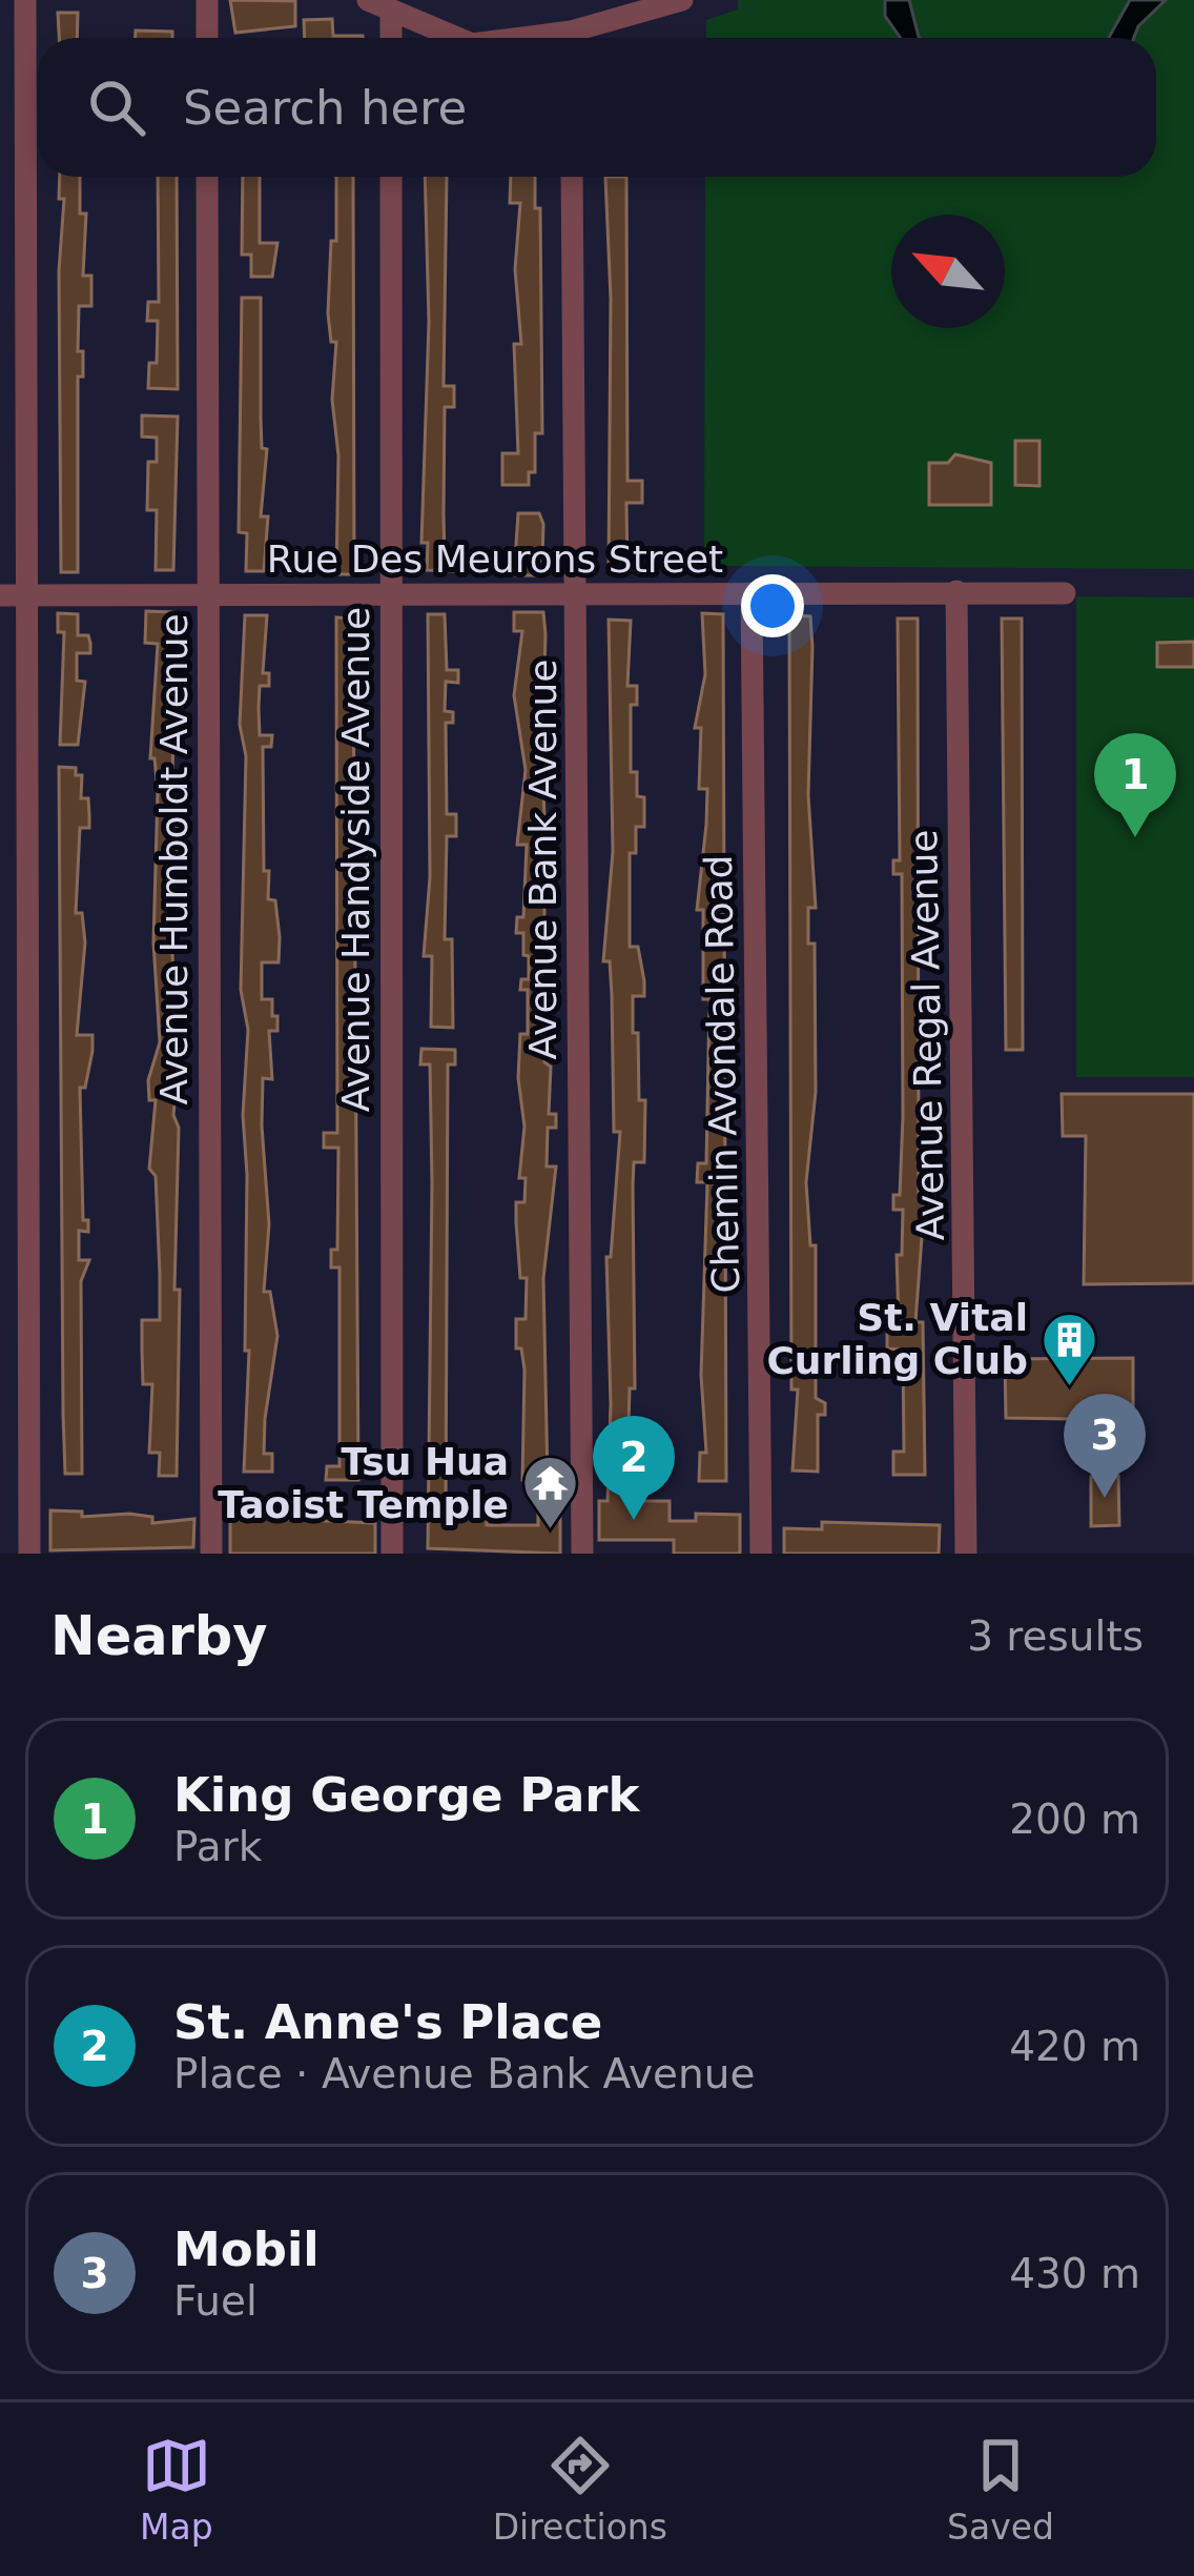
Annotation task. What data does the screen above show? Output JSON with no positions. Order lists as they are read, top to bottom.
{
  "streets": {
    "street": [
      "Rue Des Meurons Street",
      "Avenue Humboldt Avenue",
      "Avenue Handyside Avenue",
      "Avenue Bank Avenue",
      "Avenue Regal Avenue",
      "Chemin Avondale Road"
    ]
  },
  "crossings": [
    ["Rue Des Meurons Street", "Avenue Humboldt Avenue"],
    ["Rue Des Meurons Street", "Avenue Handyside Avenue"],
    ["Rue Des Meurons Street", "Avenue Bank Avenue"],
    ["Rue Des Meurons Street", "Avenue Regal Avenue"],
    ["Rue Des Meurons Street", "Chemin Avondale Road"]
  ],
  "places": {
    "building": ["St. Vital Curling Club"],
    "temple": ["Tsu Hua Taoist Temple"]
  },
  "north": "top left",
  "page": {
    "search": "Search here",
    "pins": ["1", "3", "2"],
    "heading": ["Nearby", "3 results"],
    "list": [
      {
        "mark": "1",
        "name": "King George Park",
        "note": "Park",
        "value": "200 m"
      },
      {
        "mark": "2",
        "name": "St. Anne's Place",
        "note": "Place · Avenue Bank Avenue",
        "value": "420 m"
      },
      {
        "mark": "3",
        "name": "Mobil",
        "note": "Fuel",
        "value": "430 m"
      }
    ],
    "nav": ["Map", "Directions", "Saved"]
  }
}
